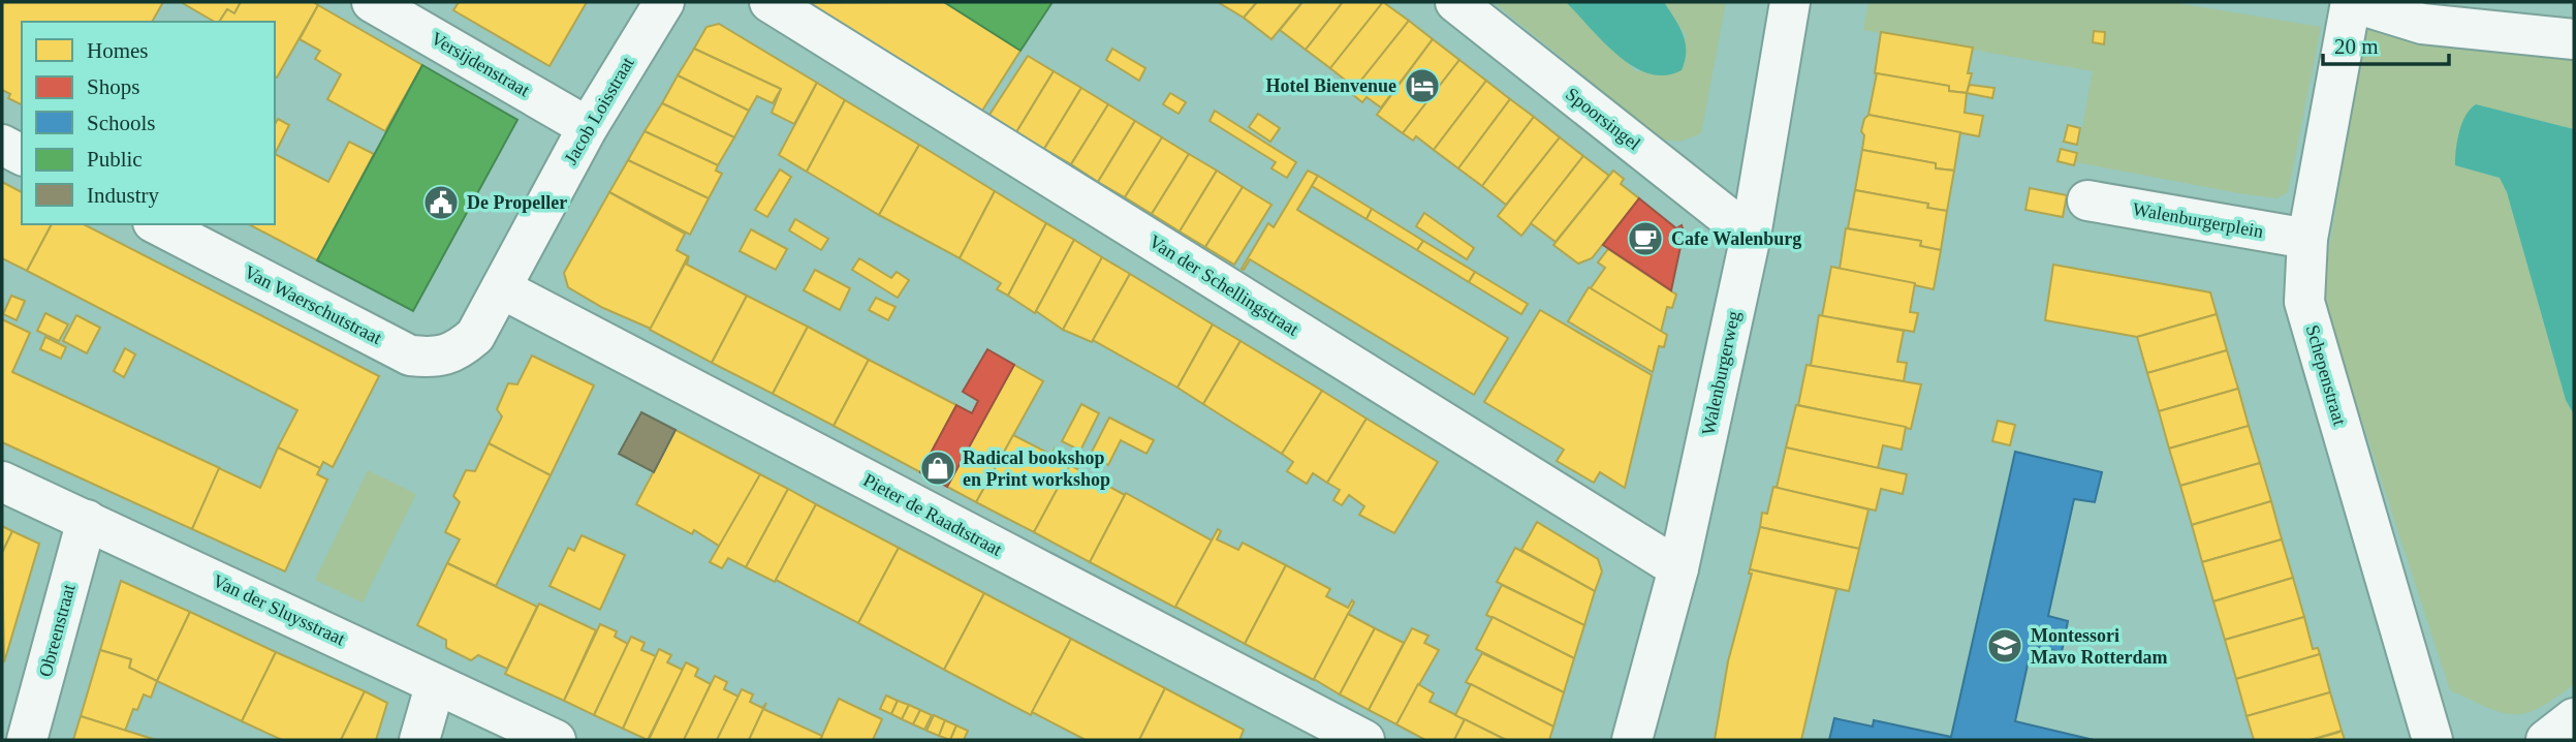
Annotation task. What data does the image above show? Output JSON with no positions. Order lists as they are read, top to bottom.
{
  "streets": {
    "street": [
      "Versijdenstraat",
      "Jacob Loisstraat",
      "Spoorsingel",
      "Walenburgerplein",
      "Van der Schellingstraat",
      "Van Waerschutstraat",
      "Walenburgerweg",
      "Schepenstraat",
      "Pieter de Raadtstraat",
      "Van der Sluysstraat",
      "Obreenstraat"
    ]
  },
  "crossings": [
    ["Versijdenstraat", "Jacob Loisstraat"],
    ["Jacob Loisstraat", "Van Waerschutstraat"],
    ["Jacob Loisstraat", "Pieter de Raadtstraat"],
    ["Spoorsingel", "Walenburgerweg"],
    ["Walenburgerplein", "Schepenstraat"],
    ["Van der Schellingstraat", "Walenburgerweg"],
    ["Van der Sluysstraat", "Obreenstraat"]
  ],
  "places": {
    "hotel": ["Hotel Bienvenue"],
    "public building": ["De Propeller"],
    "cafe": ["Cafe Walenburg"],
    "shop": ["Radical bookshop en Print workshop"],
    "school or university": ["Montessori Mavo Rotterdam"]
  },
  "legend": [
    "Homes",
    "Shops",
    "Schools",
    "Public",
    "Industry"
  ],
  "scale_bar": "20 m"
}
